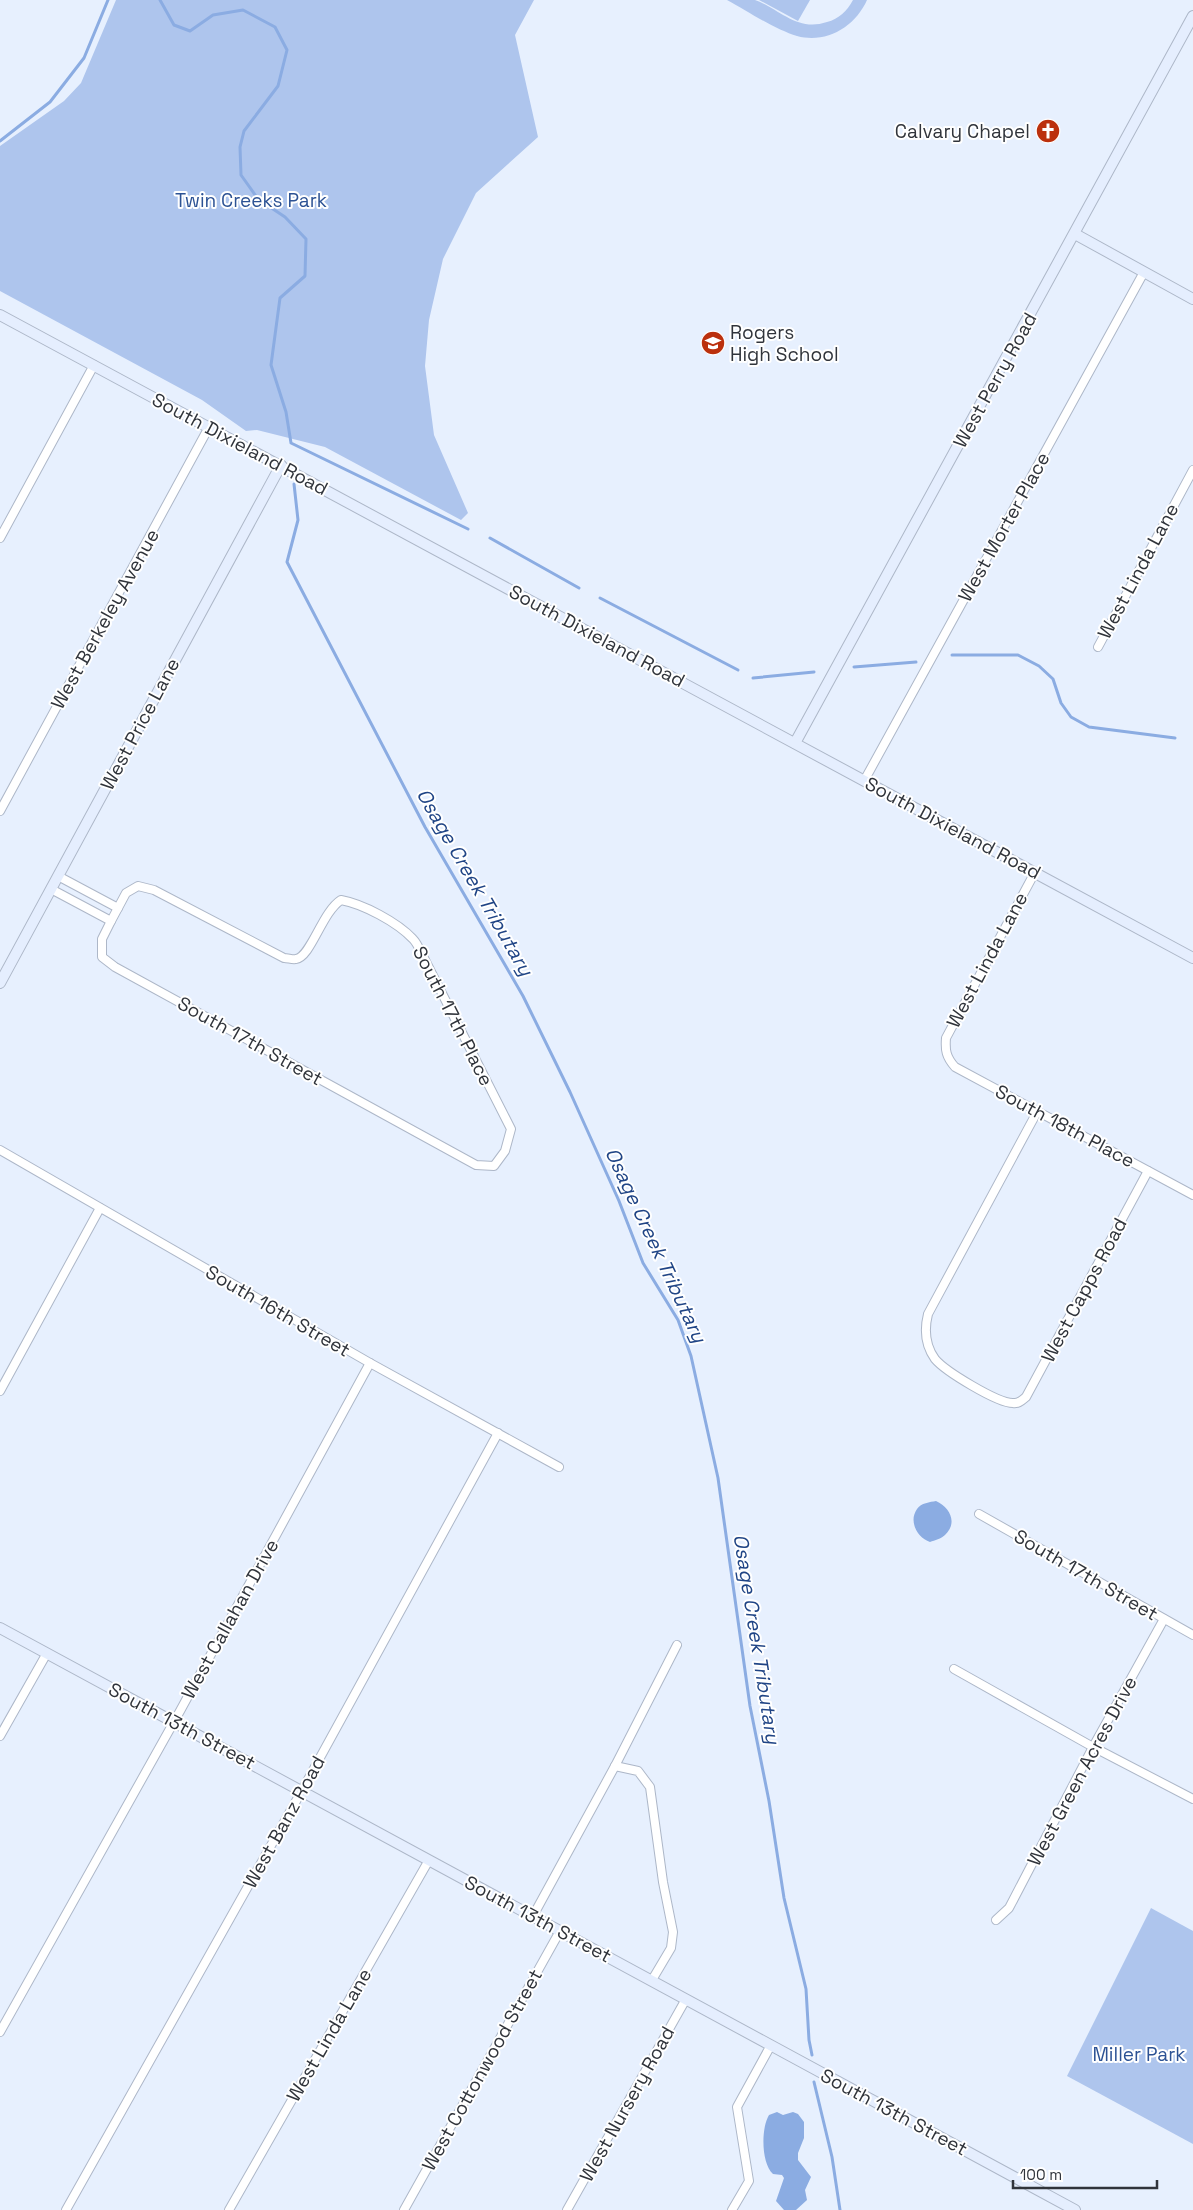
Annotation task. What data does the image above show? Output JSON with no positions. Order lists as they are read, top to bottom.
{
  "streets": {
    "street": [
      "West Perry Road",
      "South Dixieland Road",
      "West Morter Place",
      "West Linda Lane",
      "West Berkeley Avenue",
      "West Price Lane",
      "South 17th Place",
      "South 17th Street",
      "South 18th Place",
      "West Capps Road",
      "South 16th Street",
      "West Callahan Drive",
      "South 13th Street",
      "West Green Acres Drive",
      "West Banz Road",
      "West Cottonwood Street",
      "West Nursery Road"
    ]
  },
  "crossings": [
    ["West Perry Road", "South Dixieland Road"],
    ["South Dixieland Road", "West Morter Place"],
    ["South Dixieland Road", "West Linda Lane"],
    ["South Dixieland Road", "West Berkeley Avenue"],
    ["South Dixieland Road", "West Price Lane"],
    ["West Linda Lane", "South 18th Place"],
    ["West Linda Lane", "South 13th Street"],
    ["South 17th Place", "South 17th Street"],
    ["South 17th Street", "West Green Acres Drive"],
    ["South 18th Place", "West Capps Road"],
    ["South 16th Street", "West Callahan Drive"],
    ["South 16th Street", "West Banz Road"],
    ["West Callahan Drive", "South 13th Street"],
    ["South 13th Street", "West Banz Road"],
    ["South 13th Street", "West Cottonwood Street"],
    ["South 13th Street", "West Nursery Road"]
  ],
  "water": ["Osage Creek Tributary"],
  "parks": ["Twin Creeks Park", "Miller Park"],
  "places": {
    "church": ["Calvary Chapel"],
    "school or university": ["Rogers High School"]
  },
  "scale_bar": "100 m"
}
